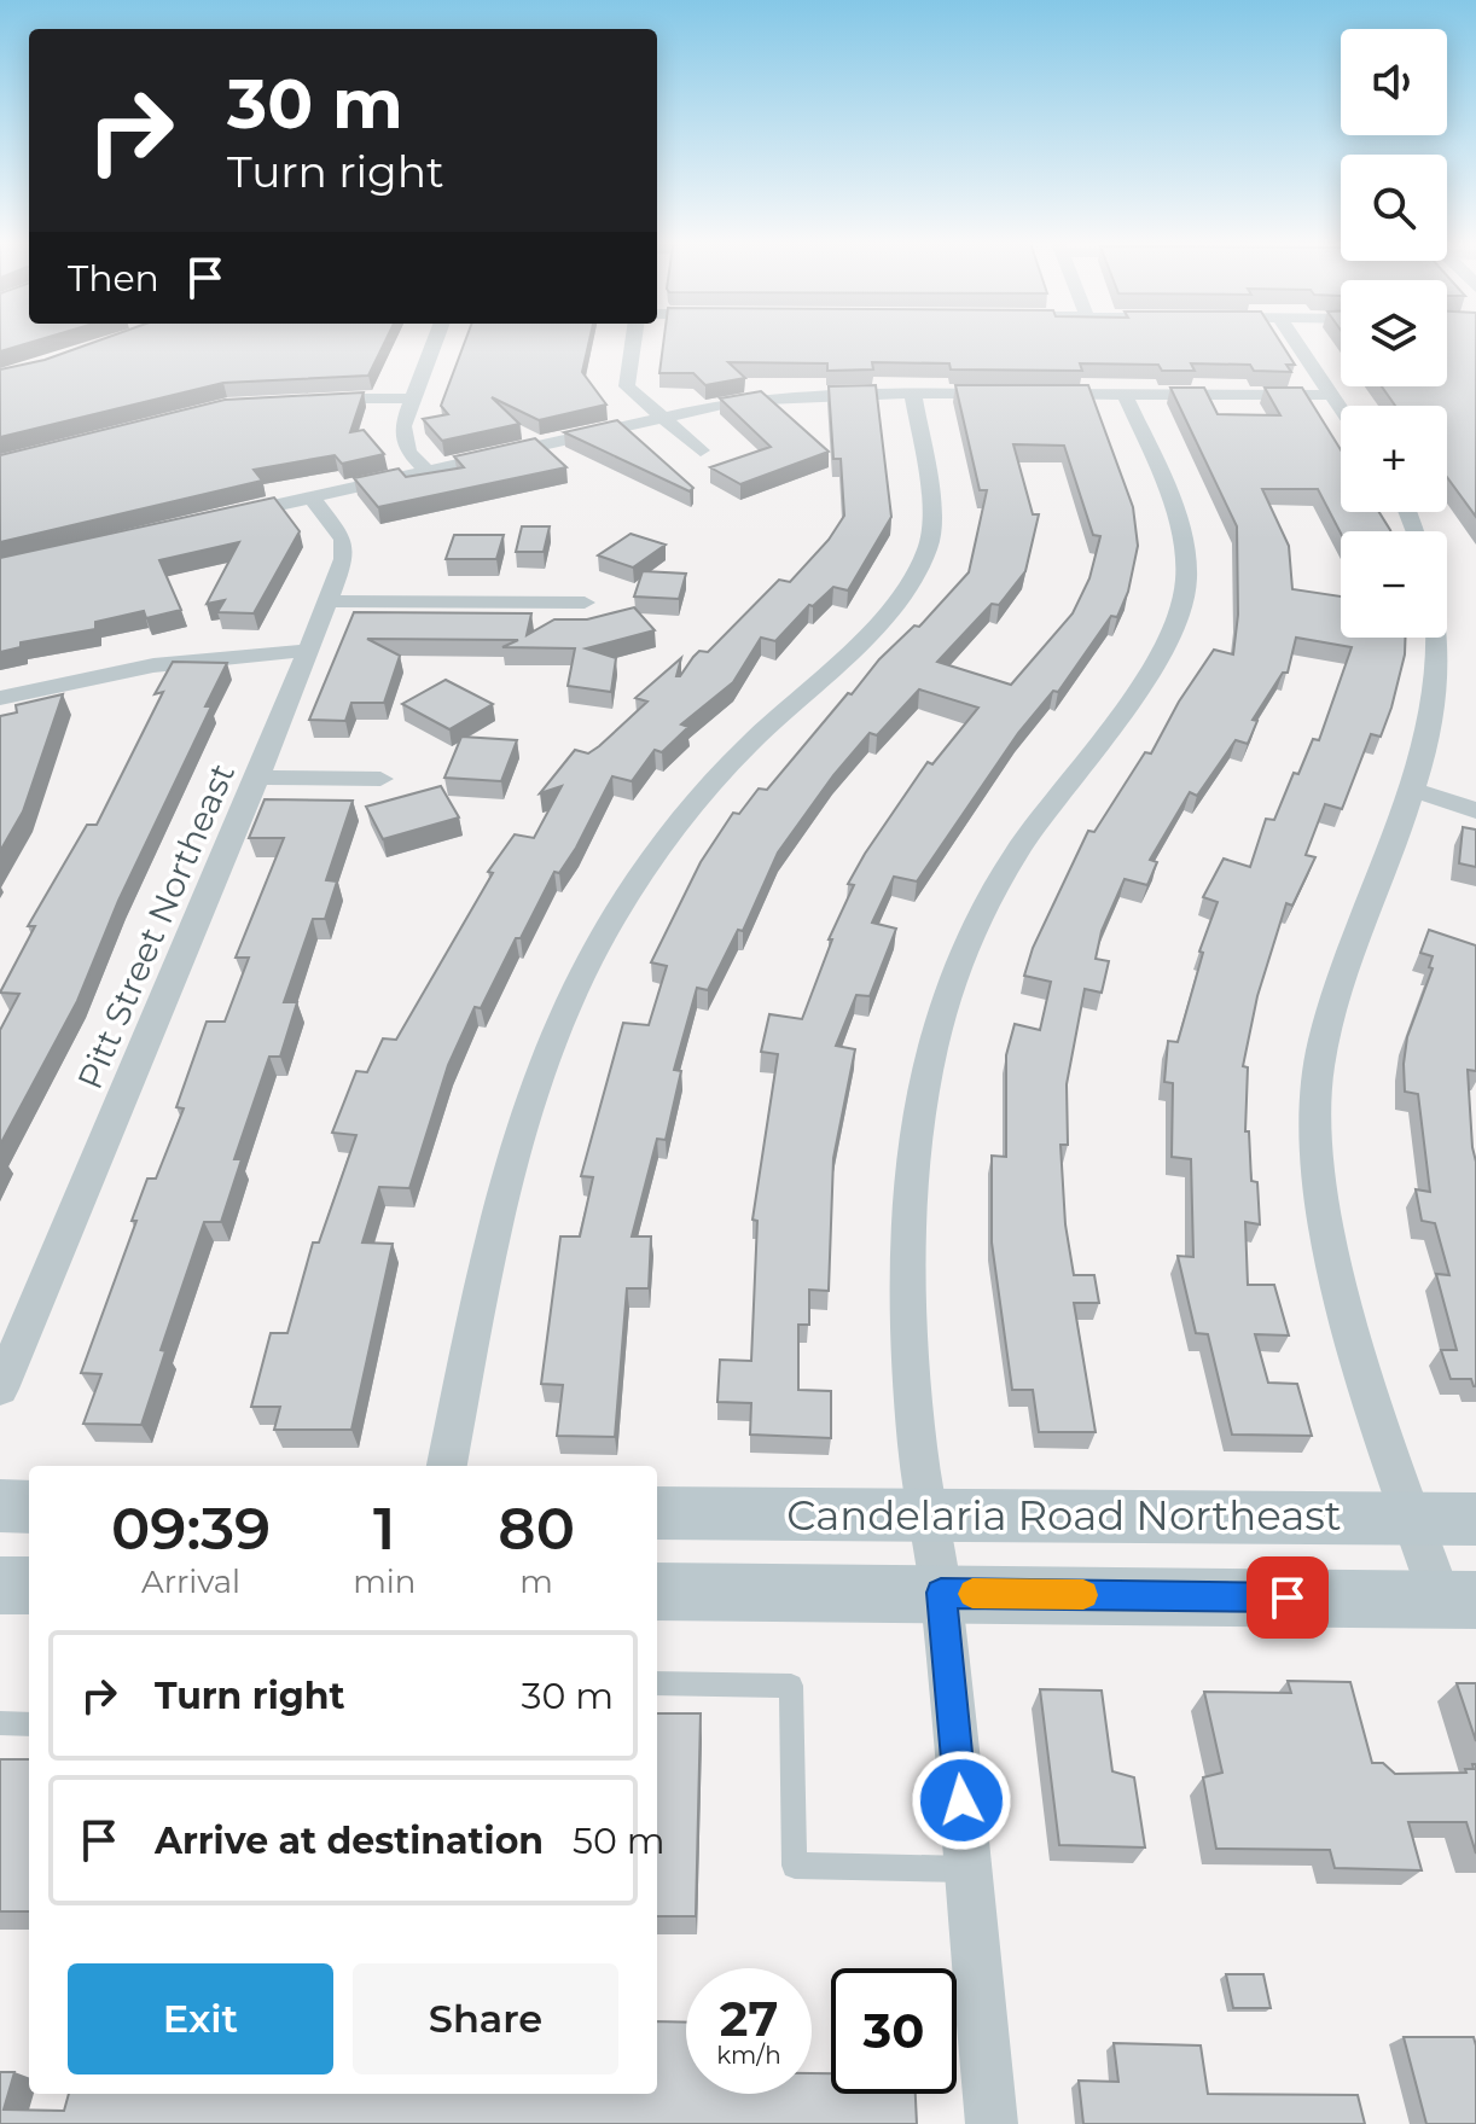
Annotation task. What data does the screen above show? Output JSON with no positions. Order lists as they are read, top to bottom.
{
  "streets": {
    "main road": ["Candelaria Road Northeast"],
    "street": ["Pitt Street Northeast"]
  },
  "page": {
    "map_buttons": ["+", "−"],
    "turn": ["30 m", "Turn right"],
    "then": "Then",
    "eta": [
      "09:39",
      "Arrival",
      "1",
      "min",
      "80",
      "m"
    ],
    "list": [
      {
        "name": "Turn right",
        "value": "30 m"
      },
      {
        "name": "Arrive at destination",
        "value": "50 m"
      }
    ],
    "buttons": ["Exit", "Share"],
    "speed": "27 km/h",
    "limit": "30"
  }
}
